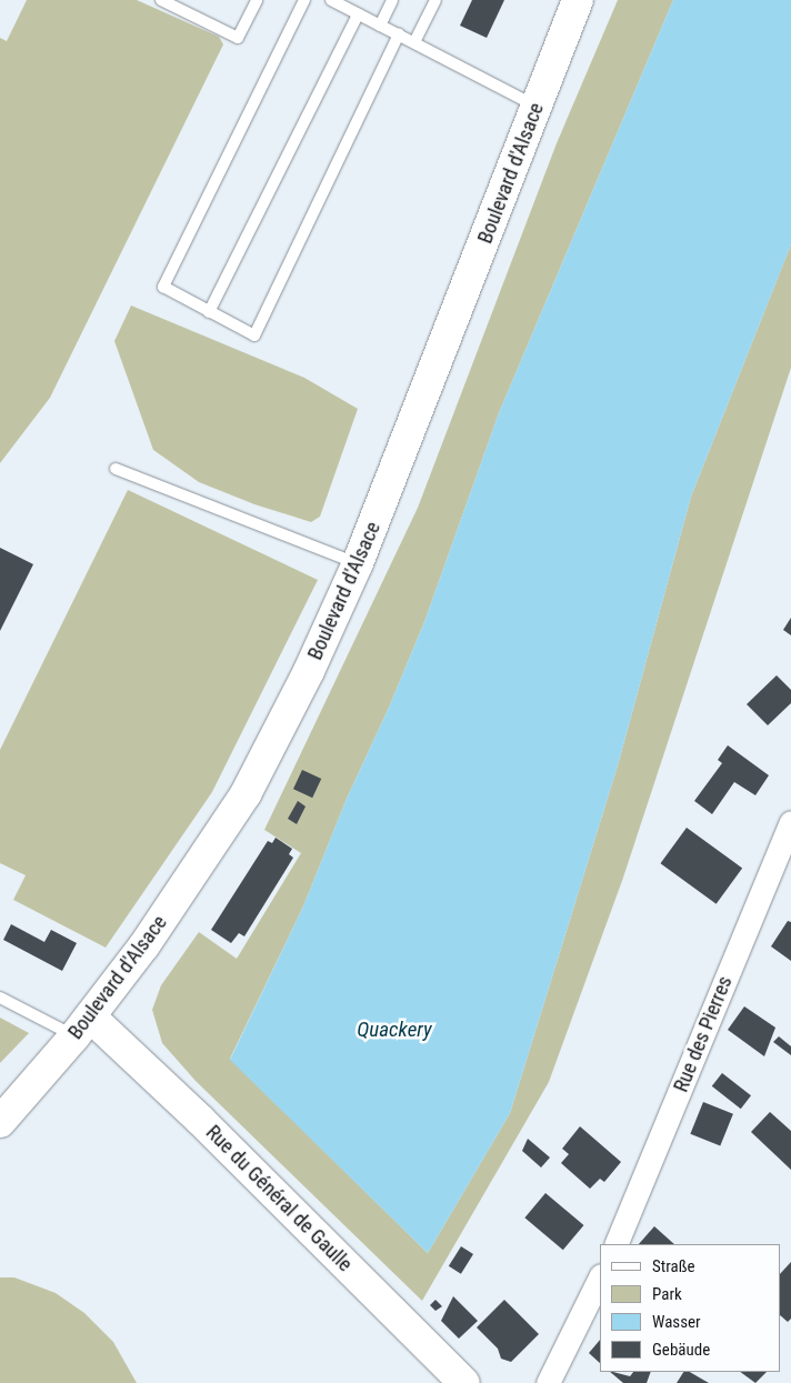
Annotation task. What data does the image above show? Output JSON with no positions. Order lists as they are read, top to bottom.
{
  "streets": {
    "street": ["Boulevard d'Alsace", "Rue des Pierres", "Rue du Général de Gaulle"]
  },
  "crossings": [
    ["Boulevard d'Alsace", "Rue du Général de Gaulle"]
  ],
  "water": ["Quackery"],
  "legend": [
    "Straße",
    "Park",
    "Wasser",
    "Gebäude"
  ]
}
